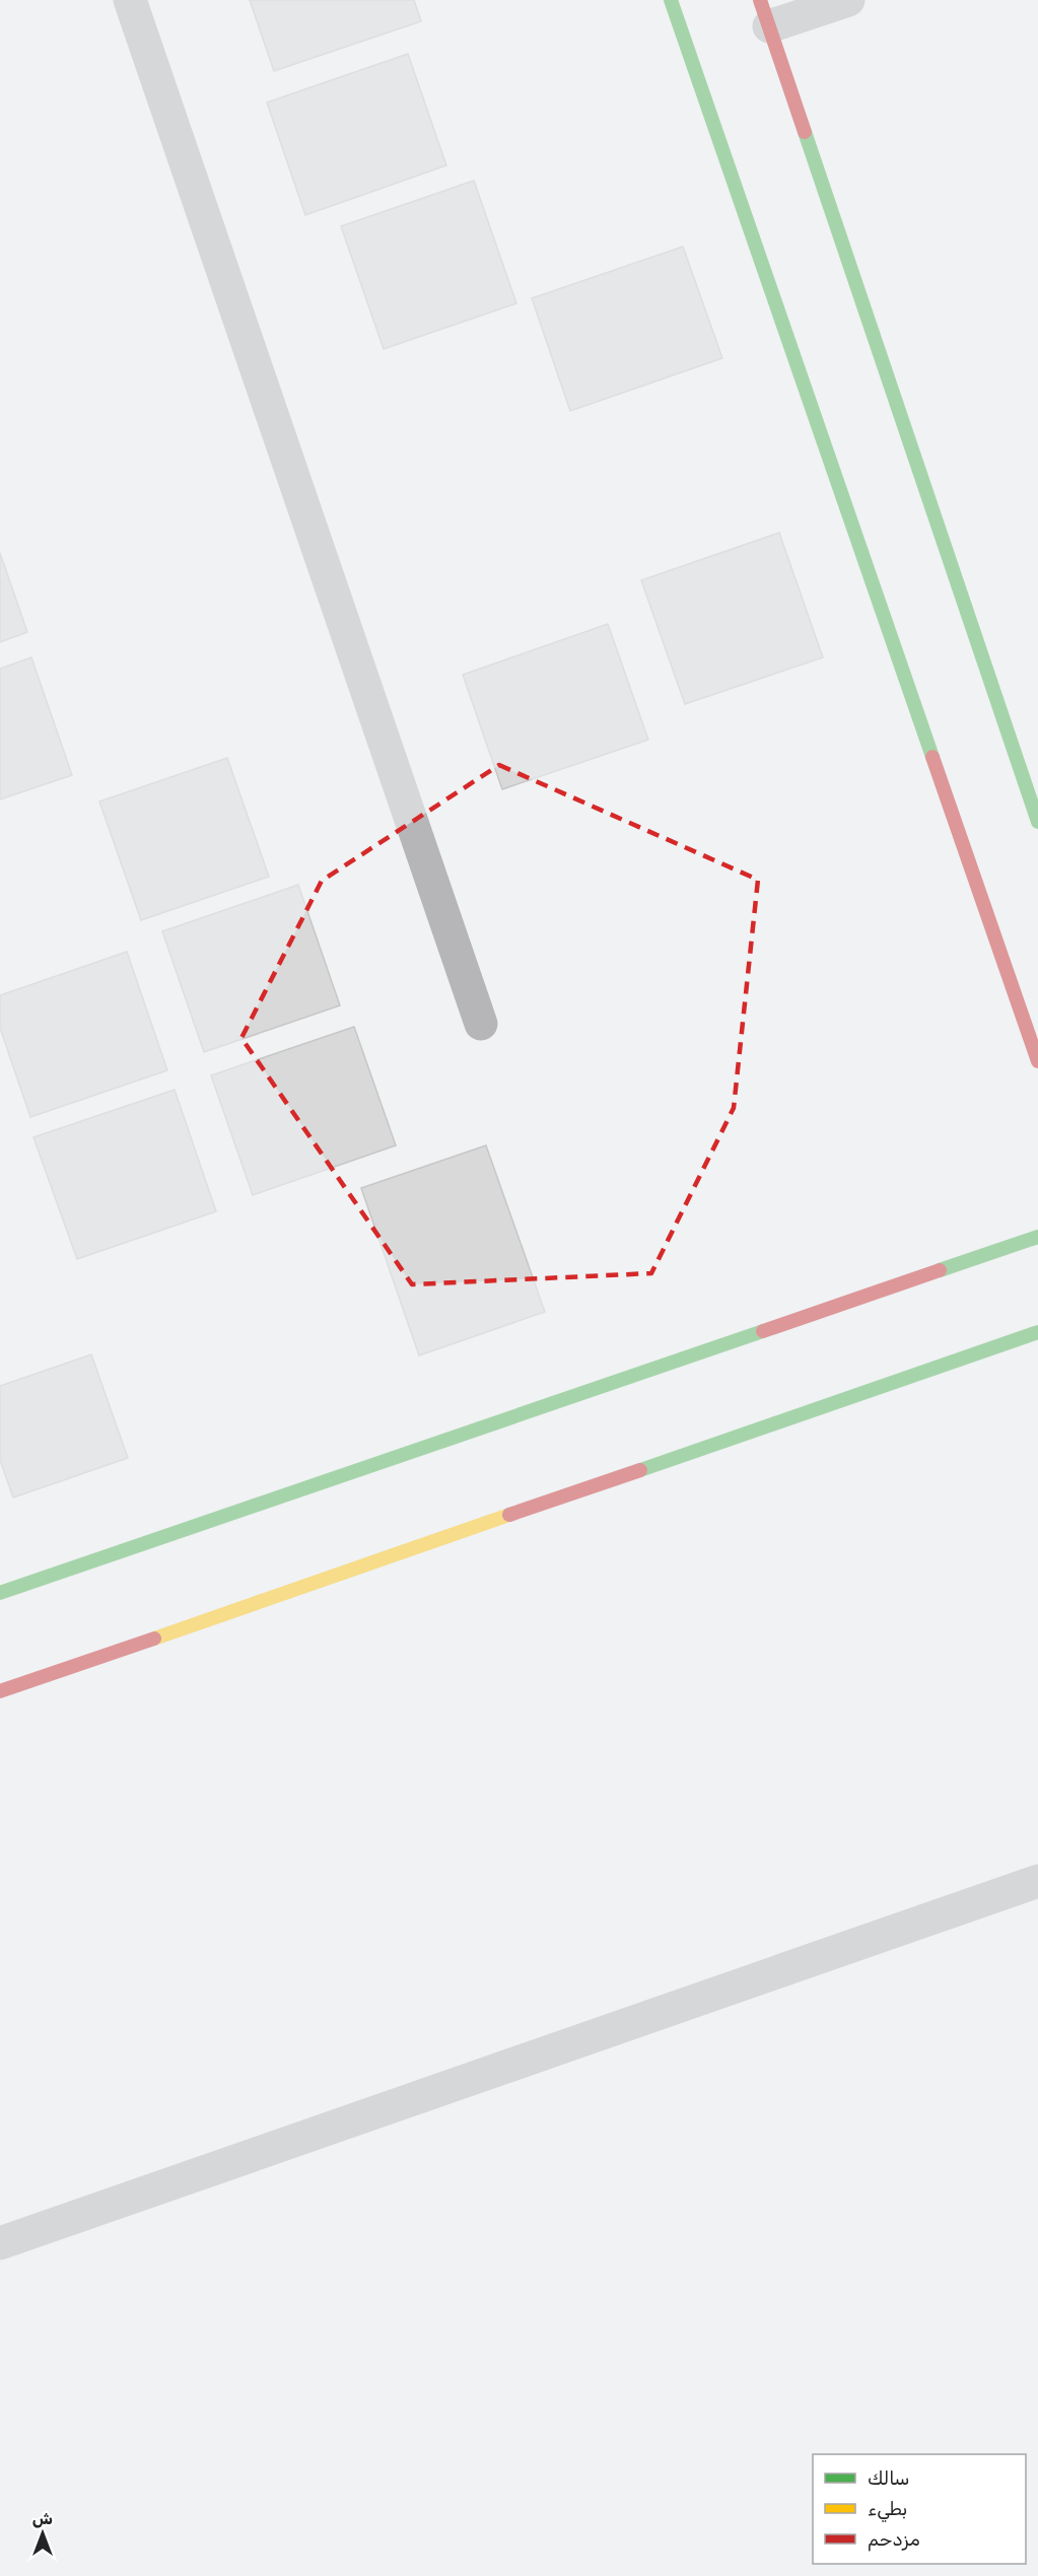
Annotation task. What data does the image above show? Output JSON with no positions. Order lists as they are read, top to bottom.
{
  "legend": ["سالك", "بطيء", "مزدحم"],
  "north": "top"
}
